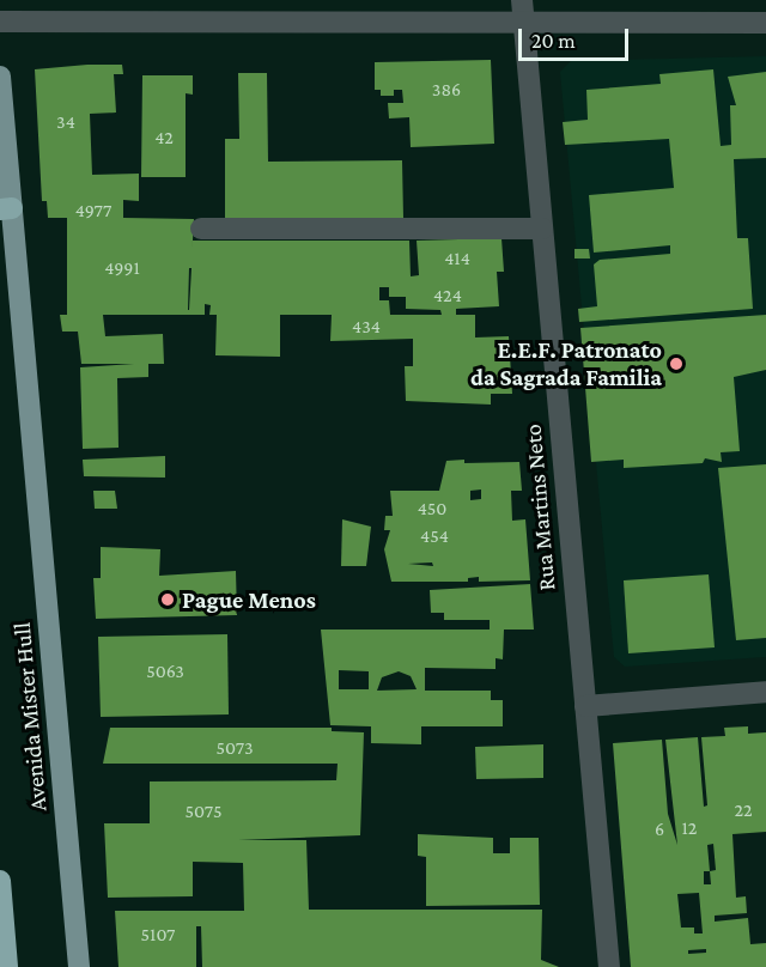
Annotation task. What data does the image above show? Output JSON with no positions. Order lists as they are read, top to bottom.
{
  "streets": {
    "main road": ["Avenida Mister Hull"],
    "street": ["Rua Martins Neto"]
  },
  "places": ["E.E.F. Patronato da Sagrada Familia", "Pague Menos"],
  "house_numbers": [
    "386",
    "34",
    "42",
    "4977",
    "414",
    "4991",
    "424",
    "434",
    "450",
    "454",
    "5063",
    "5073",
    "22",
    "5075",
    "12",
    "6",
    "5107"
  ],
  "scale_bar": "20 m"
}
